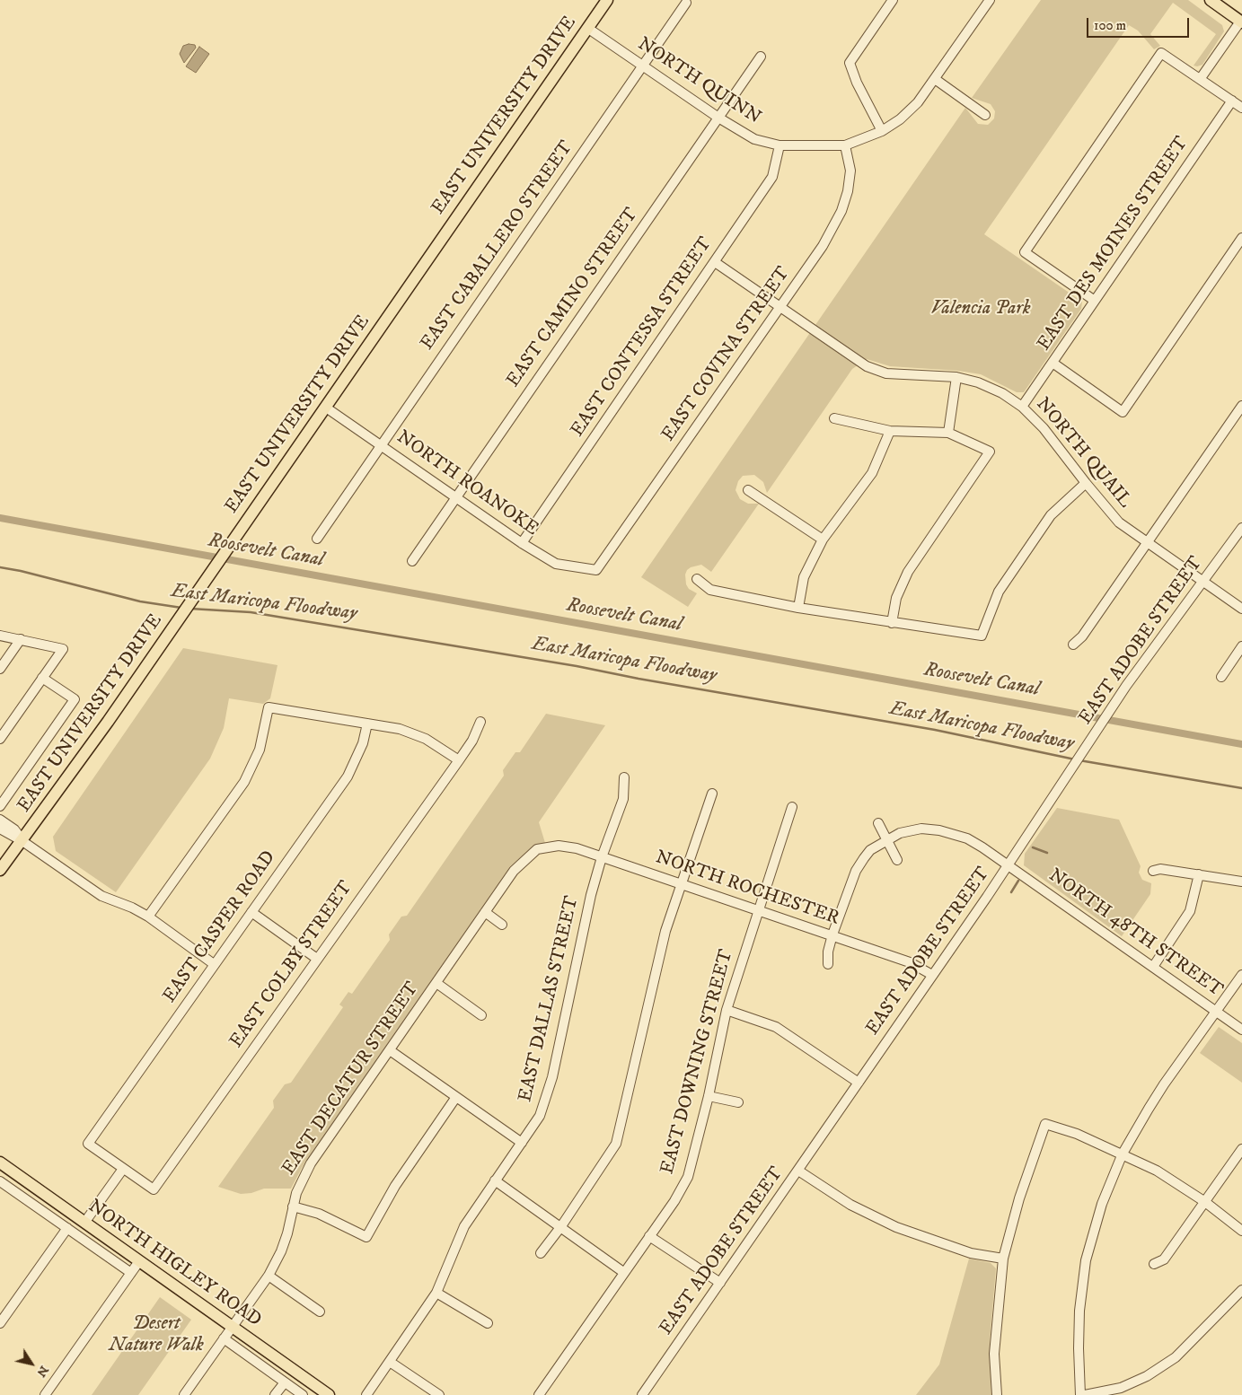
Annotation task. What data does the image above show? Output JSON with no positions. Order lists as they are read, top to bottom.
{
  "streets": {
    "main road": ["EAST UNIVERSITY DRIVE", "NORTH HIGLEY ROAD"],
    "street": [
      "NORTH QUINN",
      "EAST DES MOINES STREET",
      "EAST CABALLERO STREET",
      "EAST CAMINO STREET",
      "EAST CONTESSA STREET",
      "EAST COVINA STREET",
      "NORTH QUAIL",
      "NORTH ROANOKE",
      "EAST ADOBE STREET",
      "NORTH ROCHESTER",
      "EAST CASPER ROAD",
      "NORTH 48TH STREET",
      "EAST COLBY STREET",
      "EAST DALLAS STREET",
      "EAST DOWNING STREET",
      "EAST DECATUR STREET"
    ]
  },
  "crossings": [
    ["NORTH QUINN", "EAST UNIVERSITY DRIVE"],
    ["NORTH QUINN", "EAST CABALLERO STREET"],
    ["NORTH QUINN", "EAST CAMINO STREET"],
    ["NORTH QUINN", "EAST CONTESSA STREET"],
    ["NORTH QUINN", "EAST COVINA STREET"],
    ["EAST UNIVERSITY DRIVE", "NORTH ROANOKE"],
    ["EAST DES MOINES STREET", "NORTH QUAIL"],
    ["EAST CABALLERO STREET", "NORTH ROANOKE"],
    ["EAST CAMINO STREET", "NORTH ROANOKE"],
    ["EAST CONTESSA STREET", "NORTH QUAIL"],
    ["EAST CONTESSA STREET", "NORTH ROANOKE"],
    ["EAST COVINA STREET", "NORTH QUAIL"],
    ["EAST COVINA STREET", "NORTH ROANOKE"],
    ["NORTH QUAIL", "EAST ADOBE STREET"],
    ["EAST ADOBE STREET", "NORTH ROCHESTER"],
    ["EAST ADOBE STREET", "NORTH 48TH STREET"],
    ["NORTH ROCHESTER", "NORTH 48TH STREET"],
    ["NORTH ROCHESTER", "EAST DALLAS STREET"],
    ["NORTH ROCHESTER", "EAST DOWNING STREET"],
    ["NORTH ROCHESTER", "EAST DECATUR STREET"],
    ["EAST CASPER ROAD", "EAST COLBY STREET"],
    ["EAST DECATUR STREET", "NORTH HIGLEY ROAD"]
  ],
  "water": ["Roosevelt Canal", "East Maricopa Floodway"],
  "parks": ["Valencia Park", "Desert Nature Walk"],
  "scale_bar": "100 m",
  "north": "bottom right"
}
